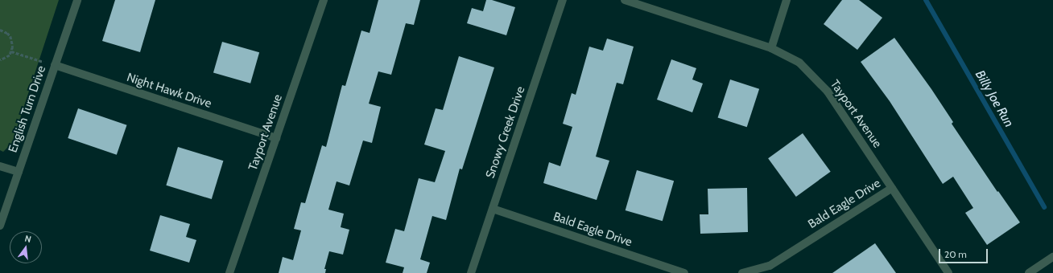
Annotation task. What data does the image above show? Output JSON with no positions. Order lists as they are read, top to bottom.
{
  "streets": {
    "street": [
      "Night Hawk Drive",
      "English Turn Drive",
      "Tayport Avenue",
      "Snowy Creek Drive",
      "Bald Eagle Drive"
    ]
  },
  "crossings": [
    ["Night Hawk Drive", "English Turn Drive"],
    ["Night Hawk Drive", "Tayport Avenue"],
    ["Tayport Avenue", "Bald Eagle Drive"],
    ["Snowy Creek Drive", "Bald Eagle Drive"]
  ],
  "water": ["Billy Joe Run"],
  "scale_bar": "20 m",
  "north": "top"
}
